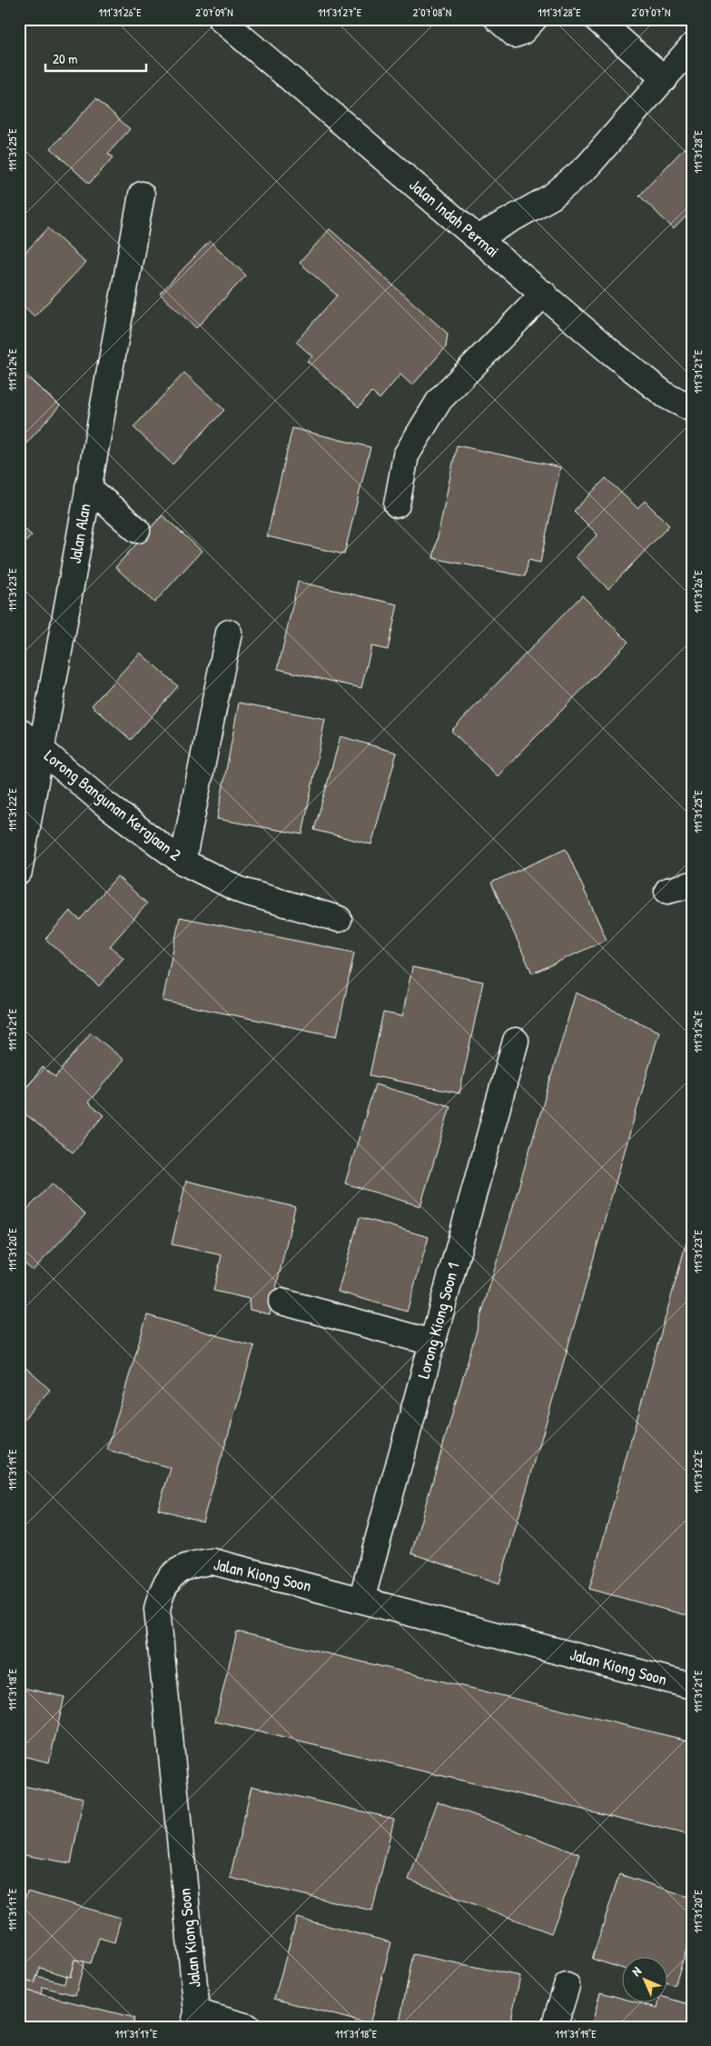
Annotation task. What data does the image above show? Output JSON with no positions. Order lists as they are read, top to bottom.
{
  "streets": {
    "street": [
      "Jalan Indah Permai",
      "Jalan Alan",
      "Lorong Bangunan Kerajaan 2",
      "Lorong Kiong Soon 1",
      "Jalan Kiong Soon"
    ]
  },
  "crossings": [
    ["Jalan Alan", "Lorong Bangunan Kerajaan 2"],
    ["Lorong Kiong Soon 1", "Jalan Kiong Soon"]
  ],
  "scale_bar": "20 m",
  "north": "top left",
  "coordinates": [
    "111°31'26\"E",
    "2°07'09\"N",
    "111°31'27\"E",
    "2°07'08\"N",
    "111°31'28\"E",
    "2°07'07\"N",
    "111°31'25\"E",
    "111°31'24\"E",
    "111°31'23\"E",
    "111°31'22\"E",
    "111°31'21\"E",
    "111°31'20\"E",
    "111°31'19\"E",
    "111°31'18\"E",
    "111°31'17\"E"
  ]
}
